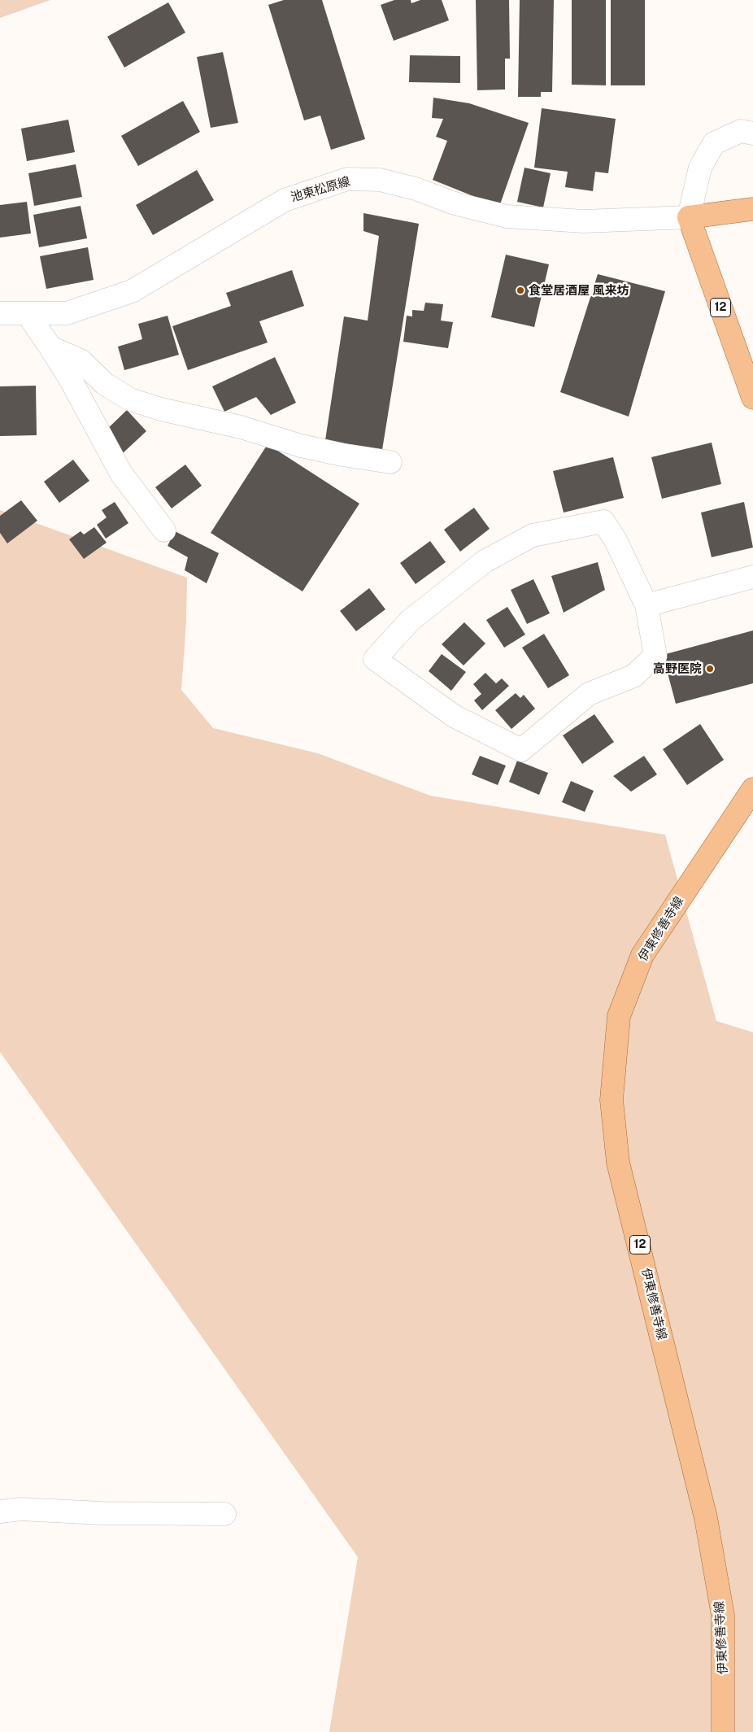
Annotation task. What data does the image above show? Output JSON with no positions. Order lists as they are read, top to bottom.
{
  "streets": {
    "main road": ["12", "伊東修善寺線"],
    "street": ["池東松原線"]
  },
  "crossings": [
    ["池東松原線", "12"]
  ],
  "places": ["食堂居酒屋 風来坊", "高野医院"]
}
